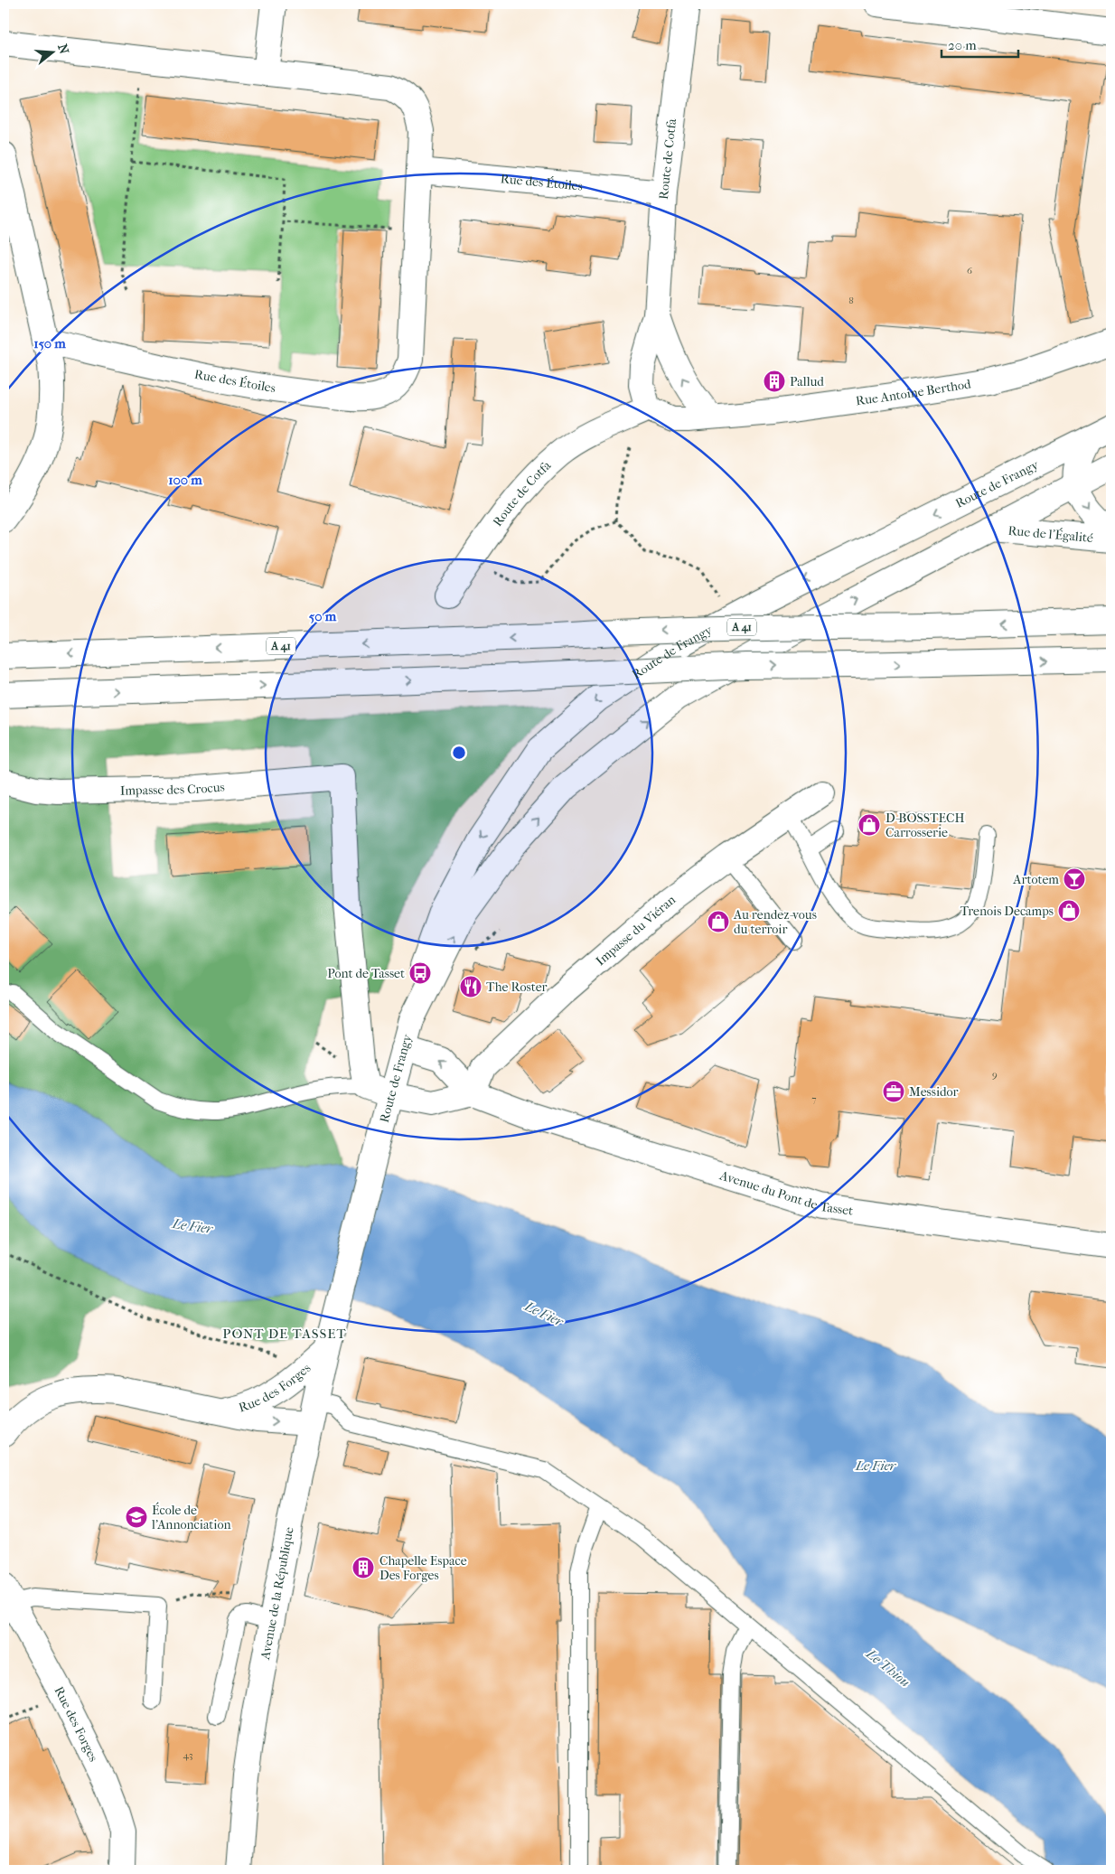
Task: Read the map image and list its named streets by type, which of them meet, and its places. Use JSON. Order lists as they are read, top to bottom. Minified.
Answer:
{"streets":{"main road":["Route de Cotfa","Rue des Étoiles","Rue Antoine Berthod","Route de Frangy","Rue de l'Égalité","A 41","Impasse des Crocus","Impasse du Viéran","Avenue du Pont de Tasset","Rue des Forges","Avenue de la République"]},"crossings":[["Route de Cotfa","Rue des Étoiles"],["Route de Cotfa","Rue Antoine Berthod"],["Route de Frangy","Rue de l'Égalité"],["Route de Frangy","Avenue du Pont de Tasset"],["Route de Frangy","Avenue de la République"],["Impasse du Viéran","Avenue du Pont de Tasset"],["Rue des Forges","Avenue de la République"]],"districts":["PONT DE TASSET"],"water":["Le Fier","Le Thiou"],"places":{"building":["Pallud","Chapelle Espace Des Forges"],"shop":["D-BOSSTECH Carrosserie","Trenois Decamps","Au rendez-vous du terroir"],"bar":["Artotem"],"bus stop":["Pont de Tasset"],"restaurant":["The Roster"],"office":["Messidor"],"school or university":["École de l'Annonciation"]},"house_numbers":["6","8","9","7","43"],"scale_bar":"20 m","north":"right","rings":["150 m","100 m","50 m"]}
